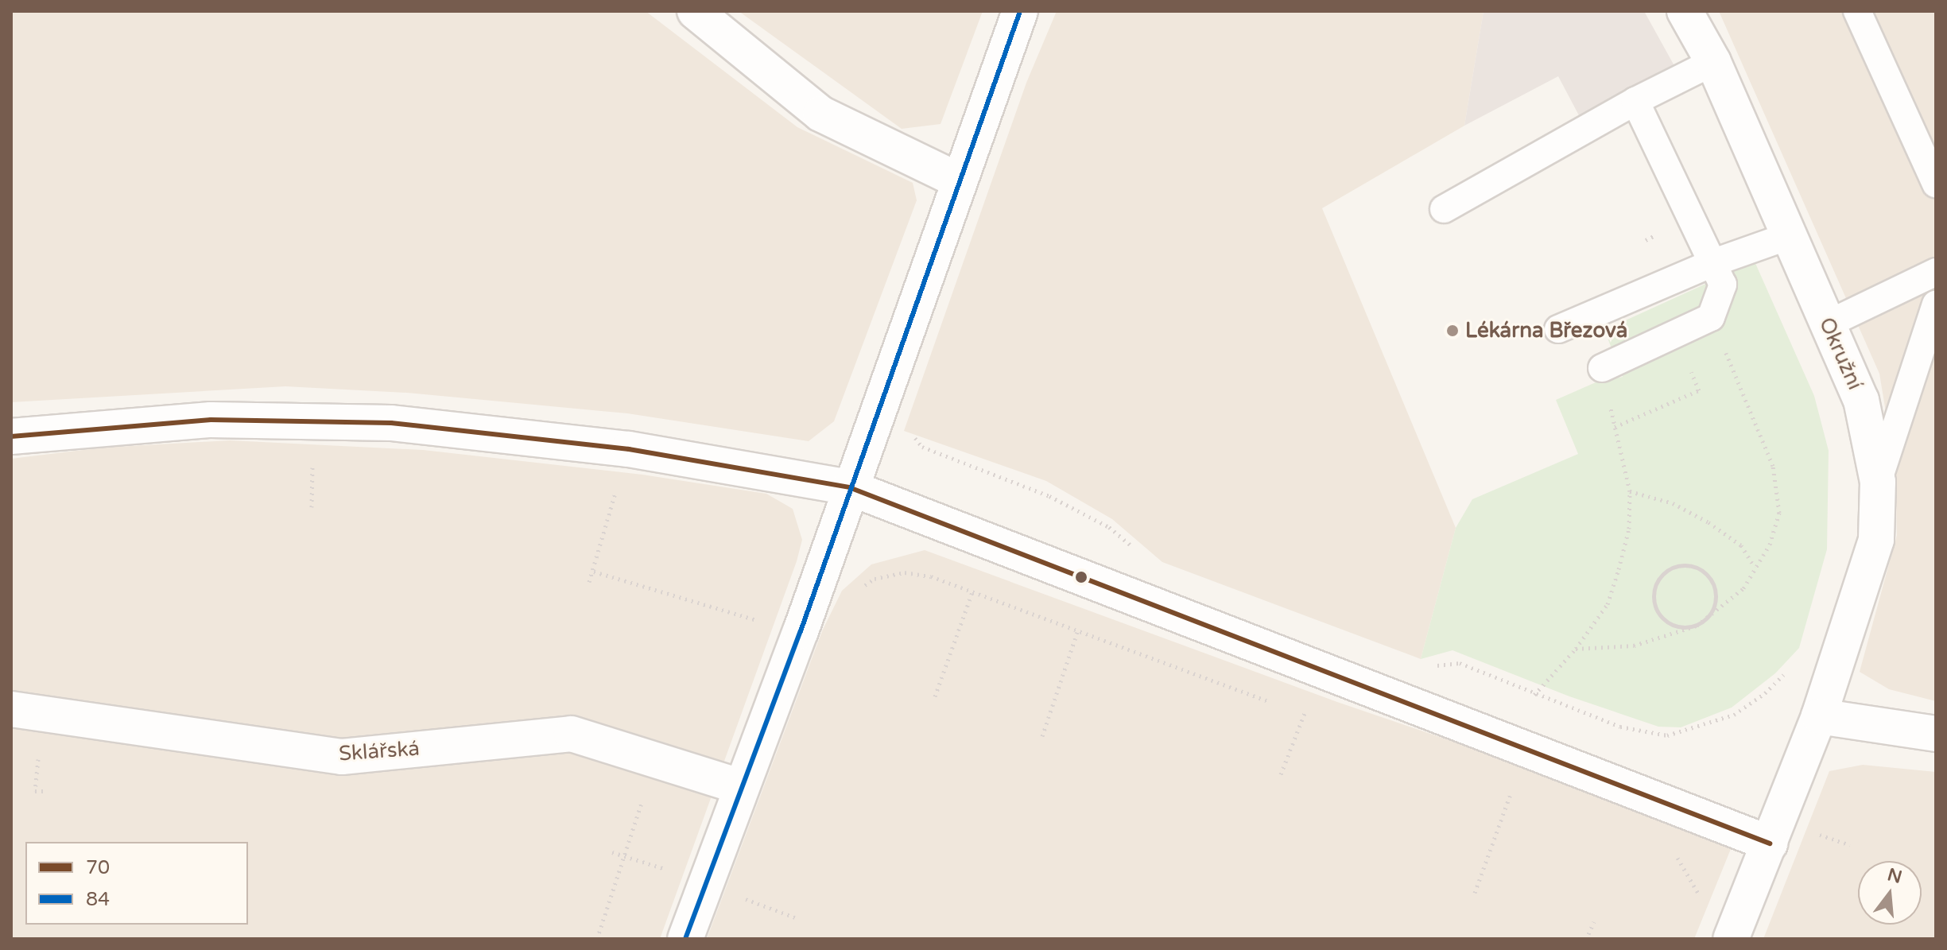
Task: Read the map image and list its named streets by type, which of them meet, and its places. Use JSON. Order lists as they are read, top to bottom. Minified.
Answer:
{"streets":{"street":["Okružní","Sklářská"]},"places":["Lékárna Březová"],"lines":["transit line 84","transit line 70"],"legend":["70","84"],"north":"top"}
